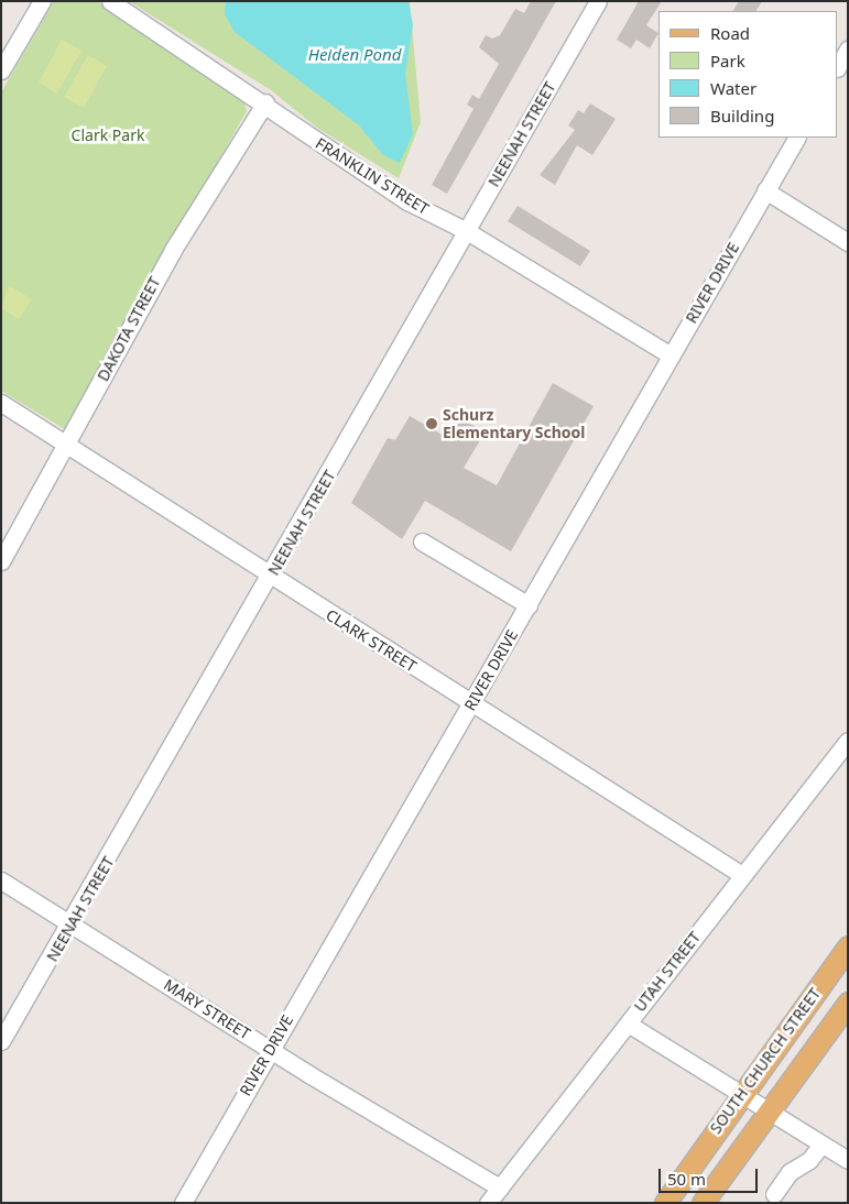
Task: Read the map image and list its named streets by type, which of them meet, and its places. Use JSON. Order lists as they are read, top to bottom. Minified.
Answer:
{"streets":{"main road":["SOUTH CHURCH STREET"],"street":["NEENAH STREET","FRANKLIN STREET","RIVER DRIVE","DAKOTA STREET","CLARK STREET","UTAH STREET","MARY STREET"]},"crossings":[["NEENAH STREET","FRANKLIN STREET"],["NEENAH STREET","CLARK STREET"],["NEENAH STREET","MARY STREET"],["FRANKLIN STREET","RIVER DRIVE"],["FRANKLIN STREET","DAKOTA STREET"],["RIVER DRIVE","CLARK STREET"],["RIVER DRIVE","MARY STREET"],["DAKOTA STREET","CLARK STREET"],["CLARK STREET","UTAH STREET"],["UTAH STREET","MARY STREET"]],"water":["Heiden Pond"],"parks":["Clark Park"],"places":["Schurz Elementary School"],"legend":["Road","Park","Water","Building"],"scale_bar":"50 m"}
